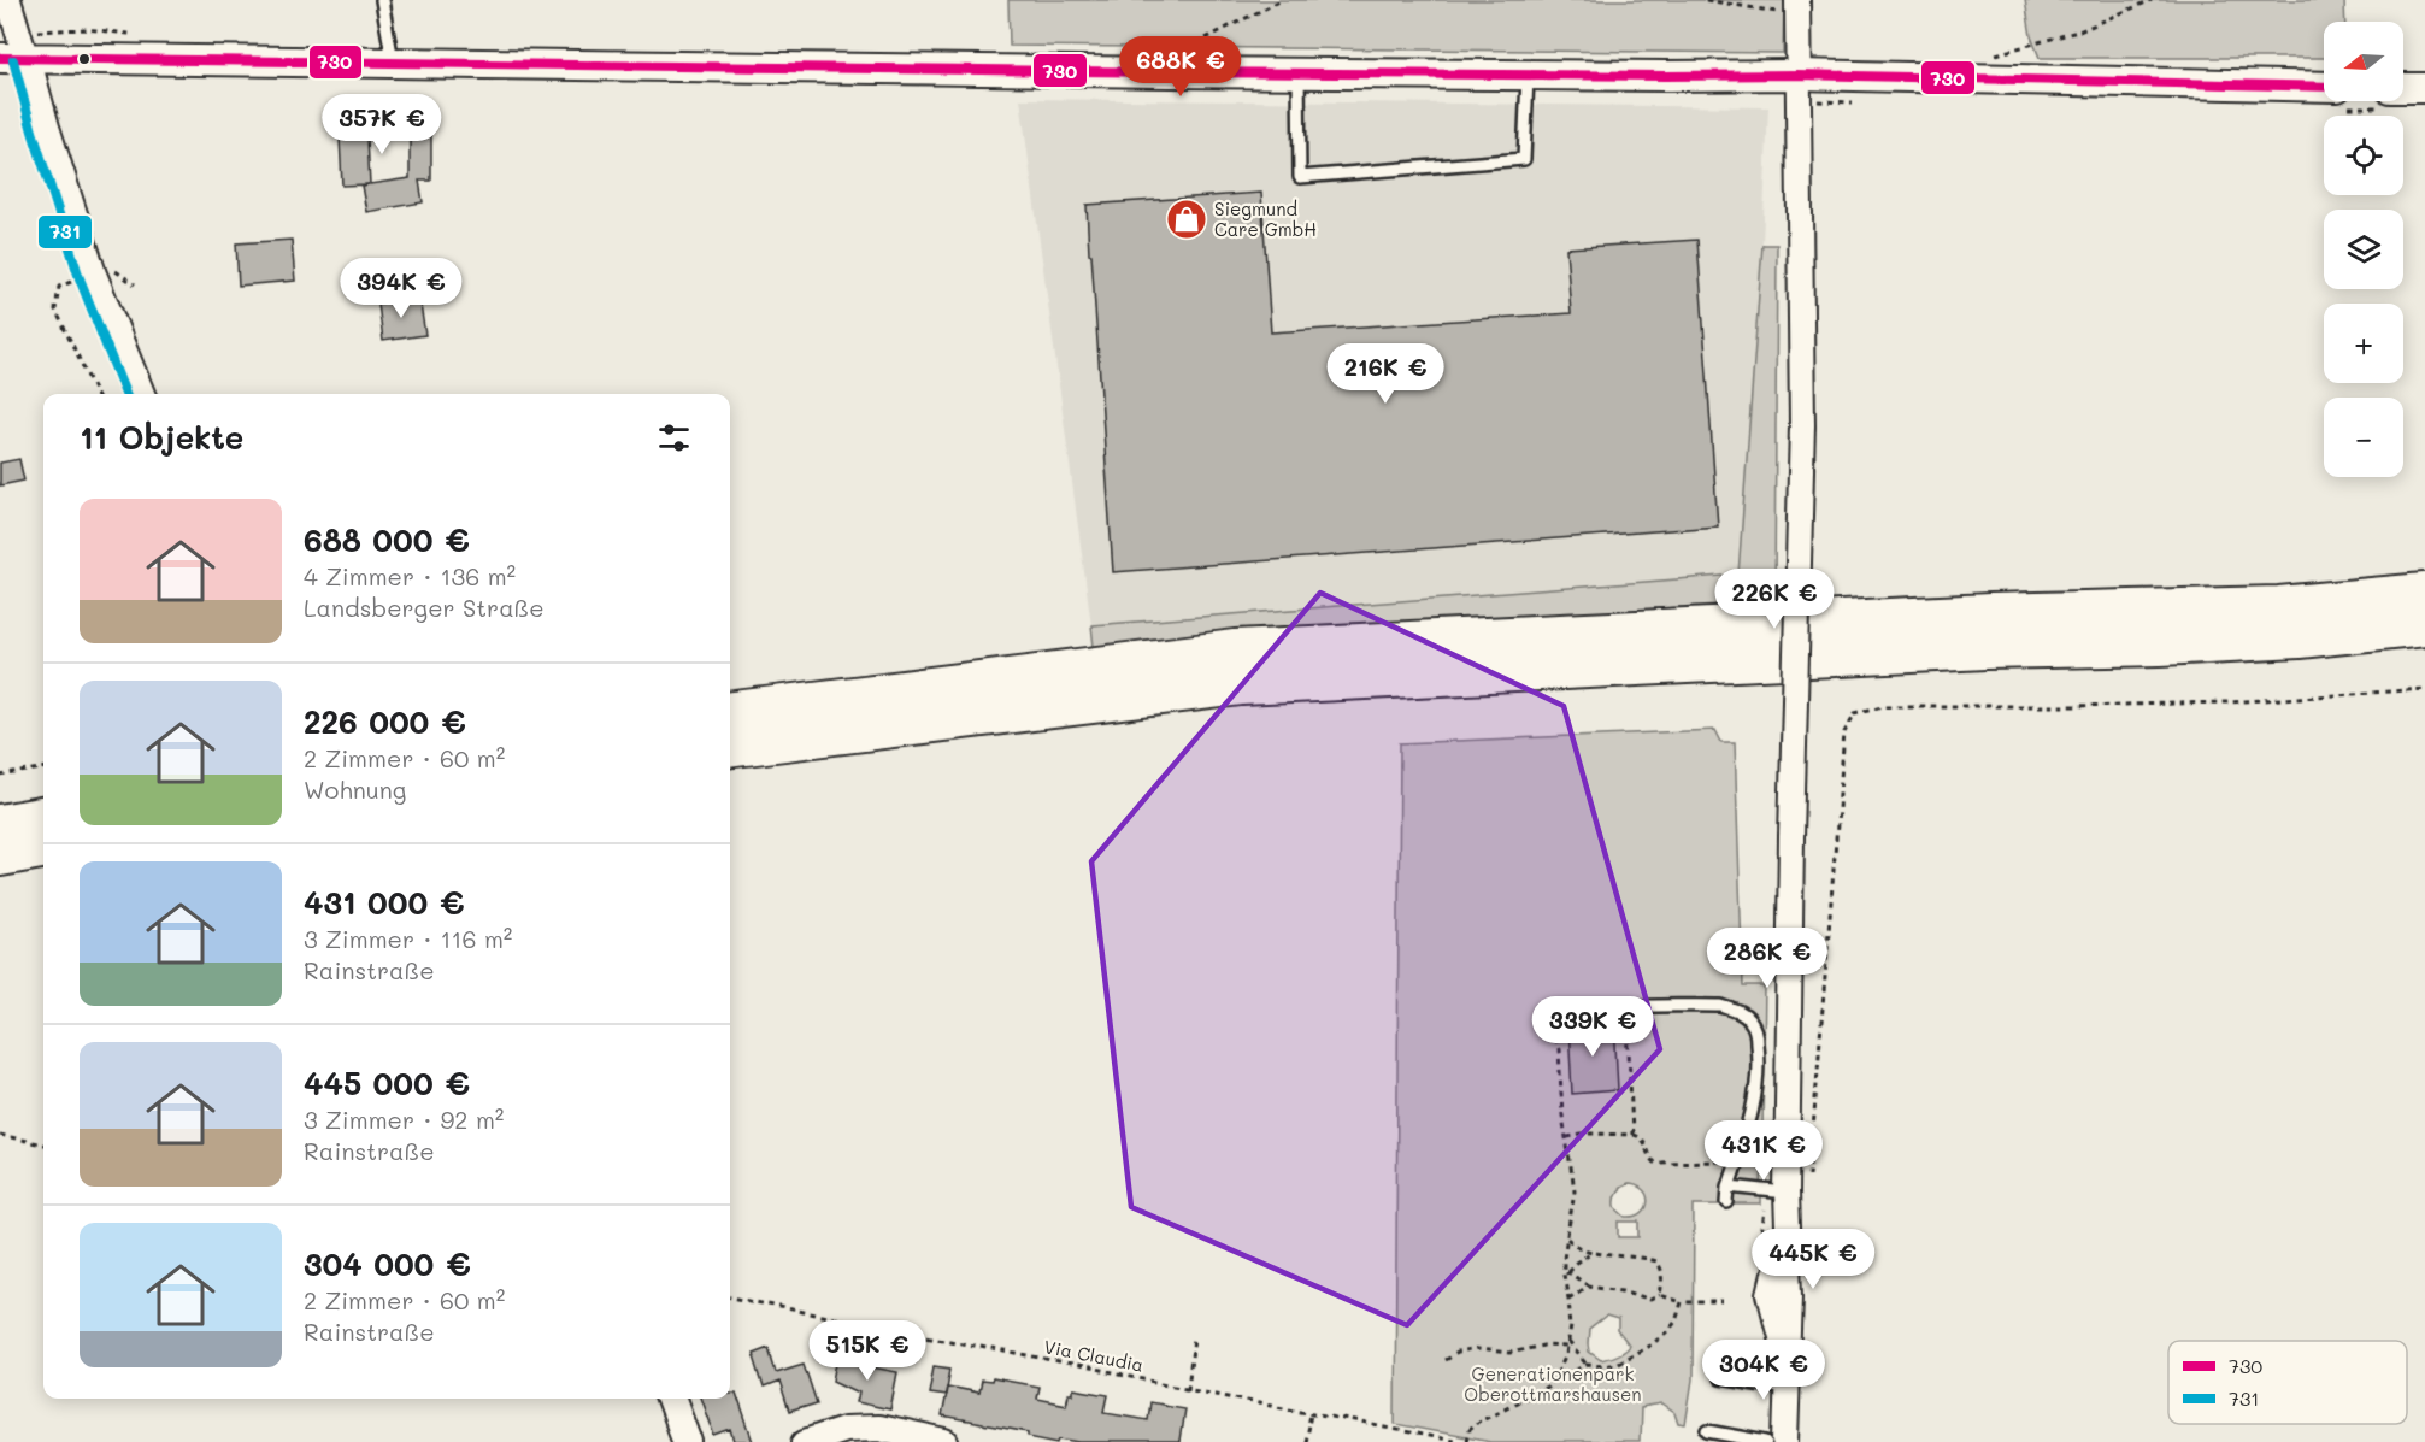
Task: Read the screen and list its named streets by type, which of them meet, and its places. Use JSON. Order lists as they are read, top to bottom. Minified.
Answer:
{"streets":{"path":["Via Claudia"]},"parks":["Generationenpark Oberottmarshausen"],"places":{"shop":["Siegmund Care GmbH"]},"lines":["transit line 730","transit line 731"],"legend":["730","731"],"north":"left","page":{"map_buttons":["+","−"],"price":["688K €","357K €","394K €","216K €","226K €","286K €","339K €","431K €","445K €","515K €","304K €"],"heading":"11 Objekte","list":[{"name":"688 000 €","note":"4 Zimmer · 136 m² · Landsberger Straße"},{"name":"226 000 €","note":"2 Zimmer · 60 m² · Wohnung"},{"name":"431 000 €","note":"3 Zimmer · 116 m² · Rainstraße"},{"name":"445 000 €","note":"3 Zimmer · 92 m² · Rainstraße"},{"name":"304 000 €","note":"2 Zimmer · 60 m² · Rainstraße"}]}}
